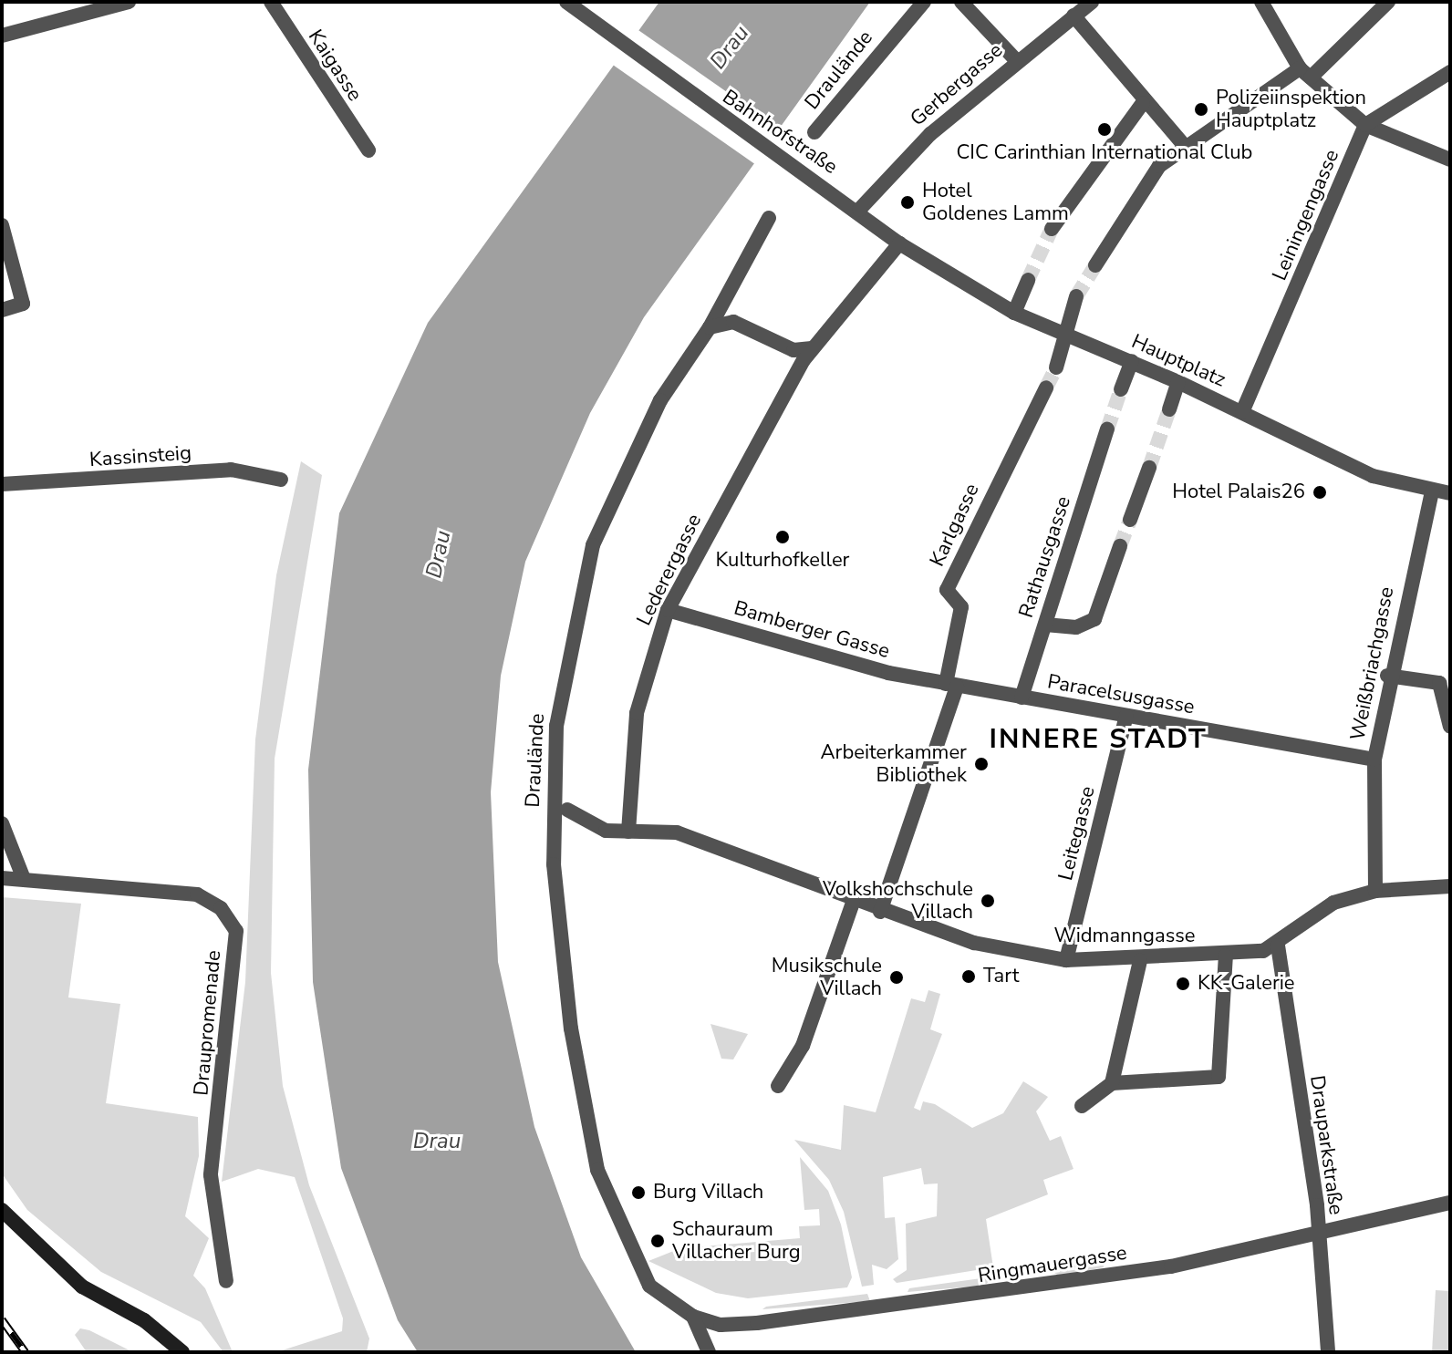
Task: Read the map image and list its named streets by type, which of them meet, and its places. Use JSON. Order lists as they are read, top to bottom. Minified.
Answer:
{"streets":{"street":["Kaigasse","Draulände","Gerbergasse","Bahnhofstraße","Leiningengasse","Hauptplatz","Kassinsteig","Karlgasse","Rathausgasse","Lederergasse","Bamberger Gasse","Weißbriachgasse","Paracelsusgasse","Leitegasse","Widmanngasse","Draupromenade","Drauparkstraße","Ringmauergasse"]},"crossings":[["Draulände","Ringmauergasse"],["Gerbergasse","Bahnhofstraße"],["Bahnhofstraße","Hauptplatz"],["Bahnhofstraße","Lederergasse"],["Leiningengasse","Hauptplatz"],["Hauptplatz","Lederergasse"],["Hauptplatz","Weißbriachgasse"],["Karlgasse","Bamberger Gasse"],["Karlgasse","Paracelsusgasse"],["Rathausgasse","Paracelsusgasse"],["Lederergasse","Bamberger Gasse"],["Lederergasse","Widmanngasse"],["Bamberger Gasse","Paracelsusgasse"],["Weißbriachgasse","Paracelsusgasse"],["Weißbriachgasse","Widmanngasse"],["Paracelsusgasse","Leitegasse"],["Leitegasse","Widmanngasse"],["Widmanngasse","Drauparkstraße"],["Drauparkstraße","Ringmauergasse"]],"districts":["INNERE STADT"],"water":["Drau"],"places":["Polizeiinspektion Hauptplatz","CIC Carinthian International Club","Hotel Goldenes Lamm","Hotel Palais26","Kulturhofkeller","Arbeiterkammer Bibliothek","Volkshochschule Villach","Tart","Musikschule Villach","KK-Galerie","Burg Villach","Schauraum Villacher Burg"]}
